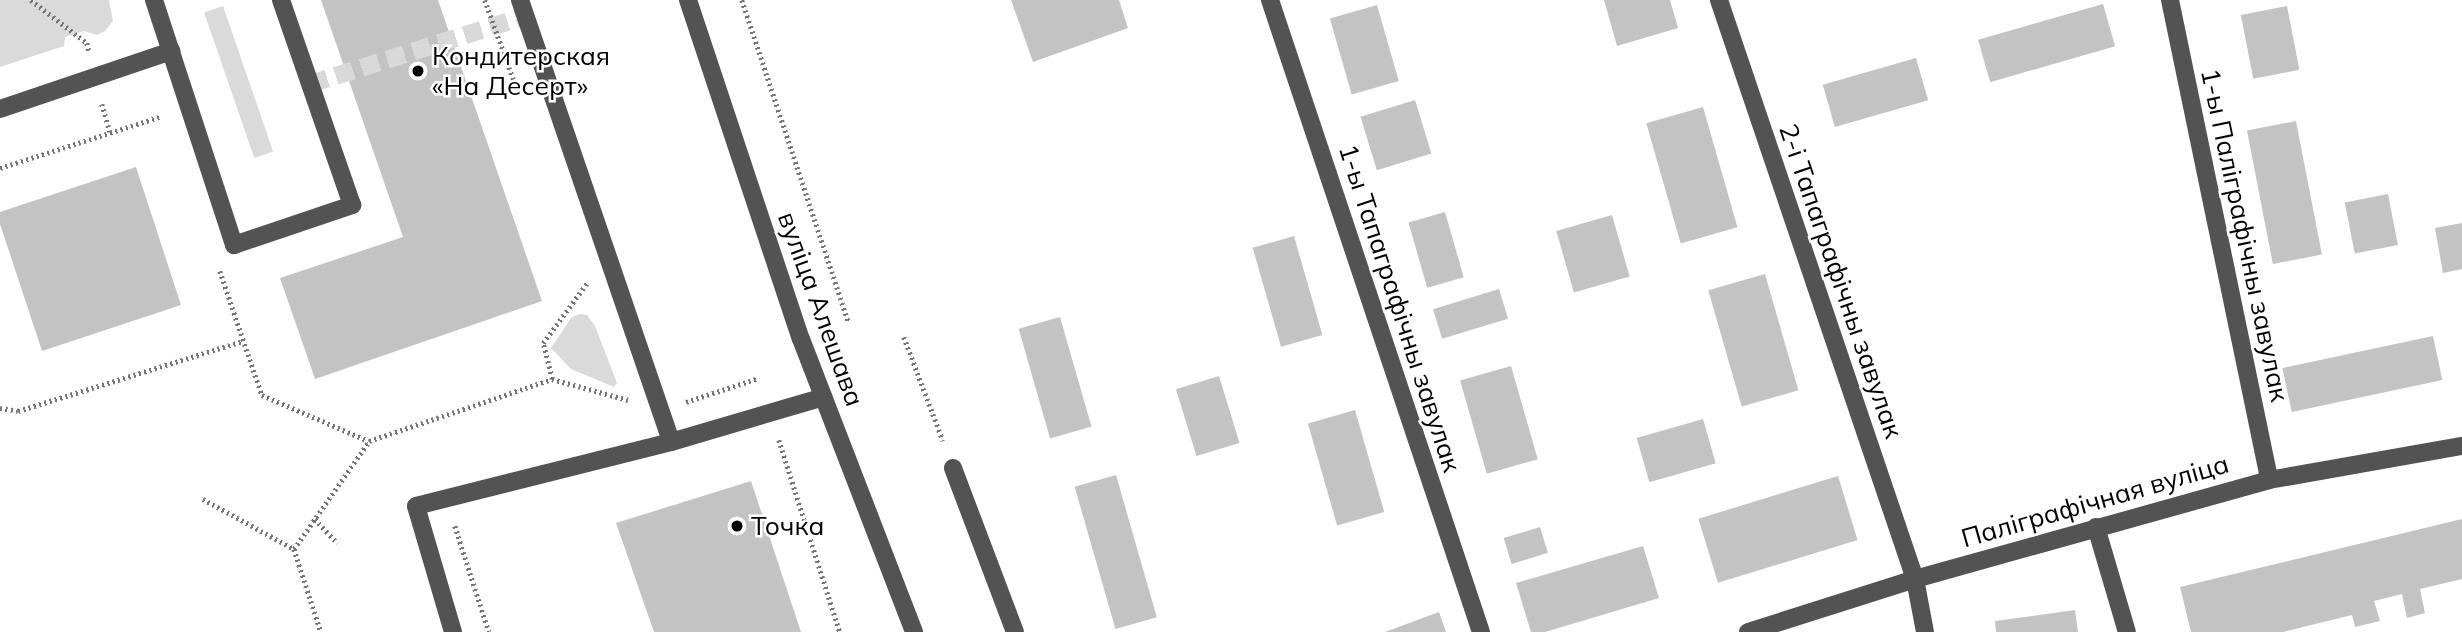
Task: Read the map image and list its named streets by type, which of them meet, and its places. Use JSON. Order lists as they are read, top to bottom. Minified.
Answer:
{"streets":{"street":["1-ы Паліграфічны завулак","2-і Тапаграфічны завулак","1-ы Тапаграфічны завулак","вуліца Алешава","Паліграфічная вуліца"]},"crossings":[["1-ы Паліграфічны завулак","Паліграфічная вуліца"],["2-і Тапаграфічны завулак","Паліграфічная вуліца"]],"places":["Кондитерская «На Десерт»","Точка"]}
